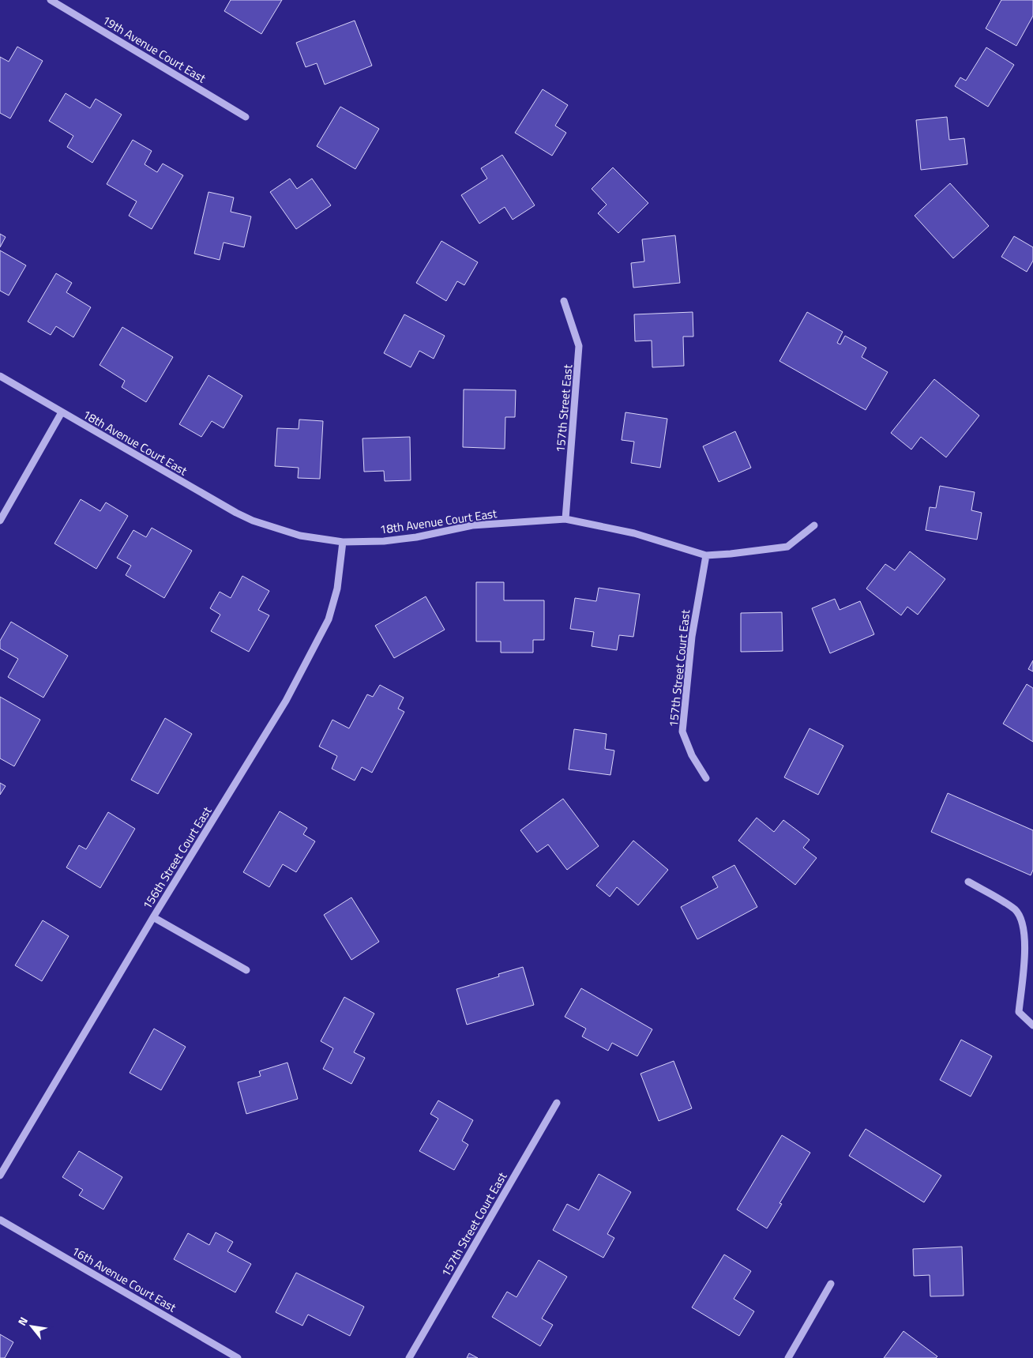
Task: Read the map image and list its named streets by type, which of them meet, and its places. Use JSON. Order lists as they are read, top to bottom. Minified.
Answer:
{"streets":{"street":["19th Avenue Court East","157th Street East","18th Avenue Court East","157th Street Court East","156th Street Court East","16th Avenue Court East"]},"crossings":[["157th Street East","18th Avenue Court East"],["18th Avenue Court East","157th Street Court East"],["18th Avenue Court East","156th Street Court East"]],"north":"top left"}
